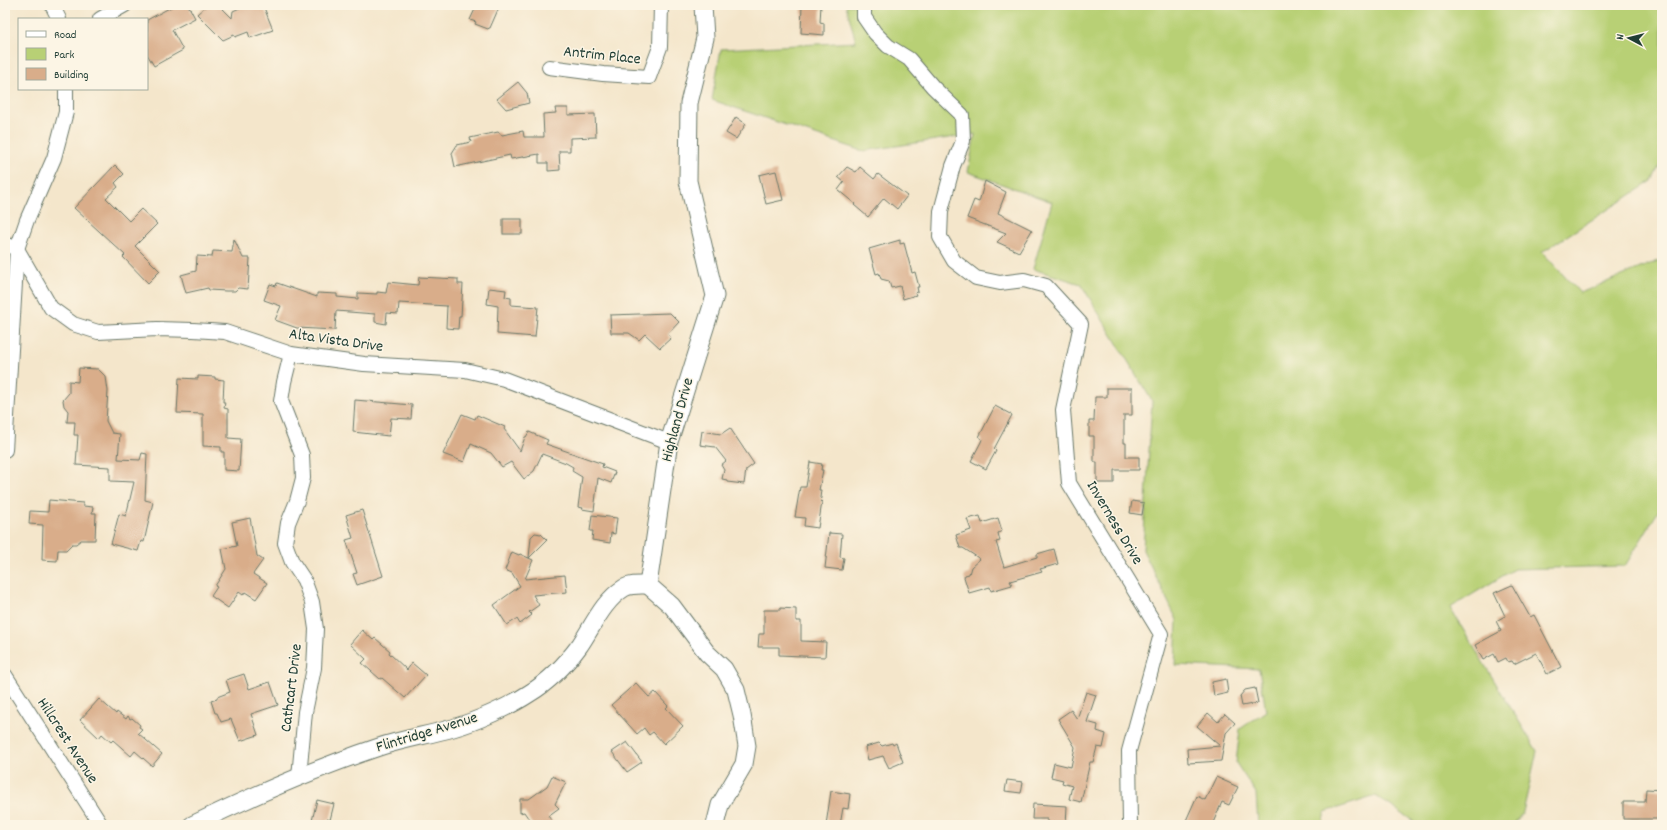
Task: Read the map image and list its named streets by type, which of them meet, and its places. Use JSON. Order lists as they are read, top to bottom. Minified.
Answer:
{"streets":{"street":["Antrim Place","Alta Vista Drive","Highland Drive","Inverness Drive","Cathcart Drive","Flintridge Avenue","Hillcrest Avenue"]},"crossings":[["Alta Vista Drive","Highland Drive"],["Alta Vista Drive","Cathcart Drive"],["Highland Drive","Flintridge Avenue"],["Cathcart Drive","Flintridge Avenue"]],"legend":["Road","Park","Building"],"north":"left"}
